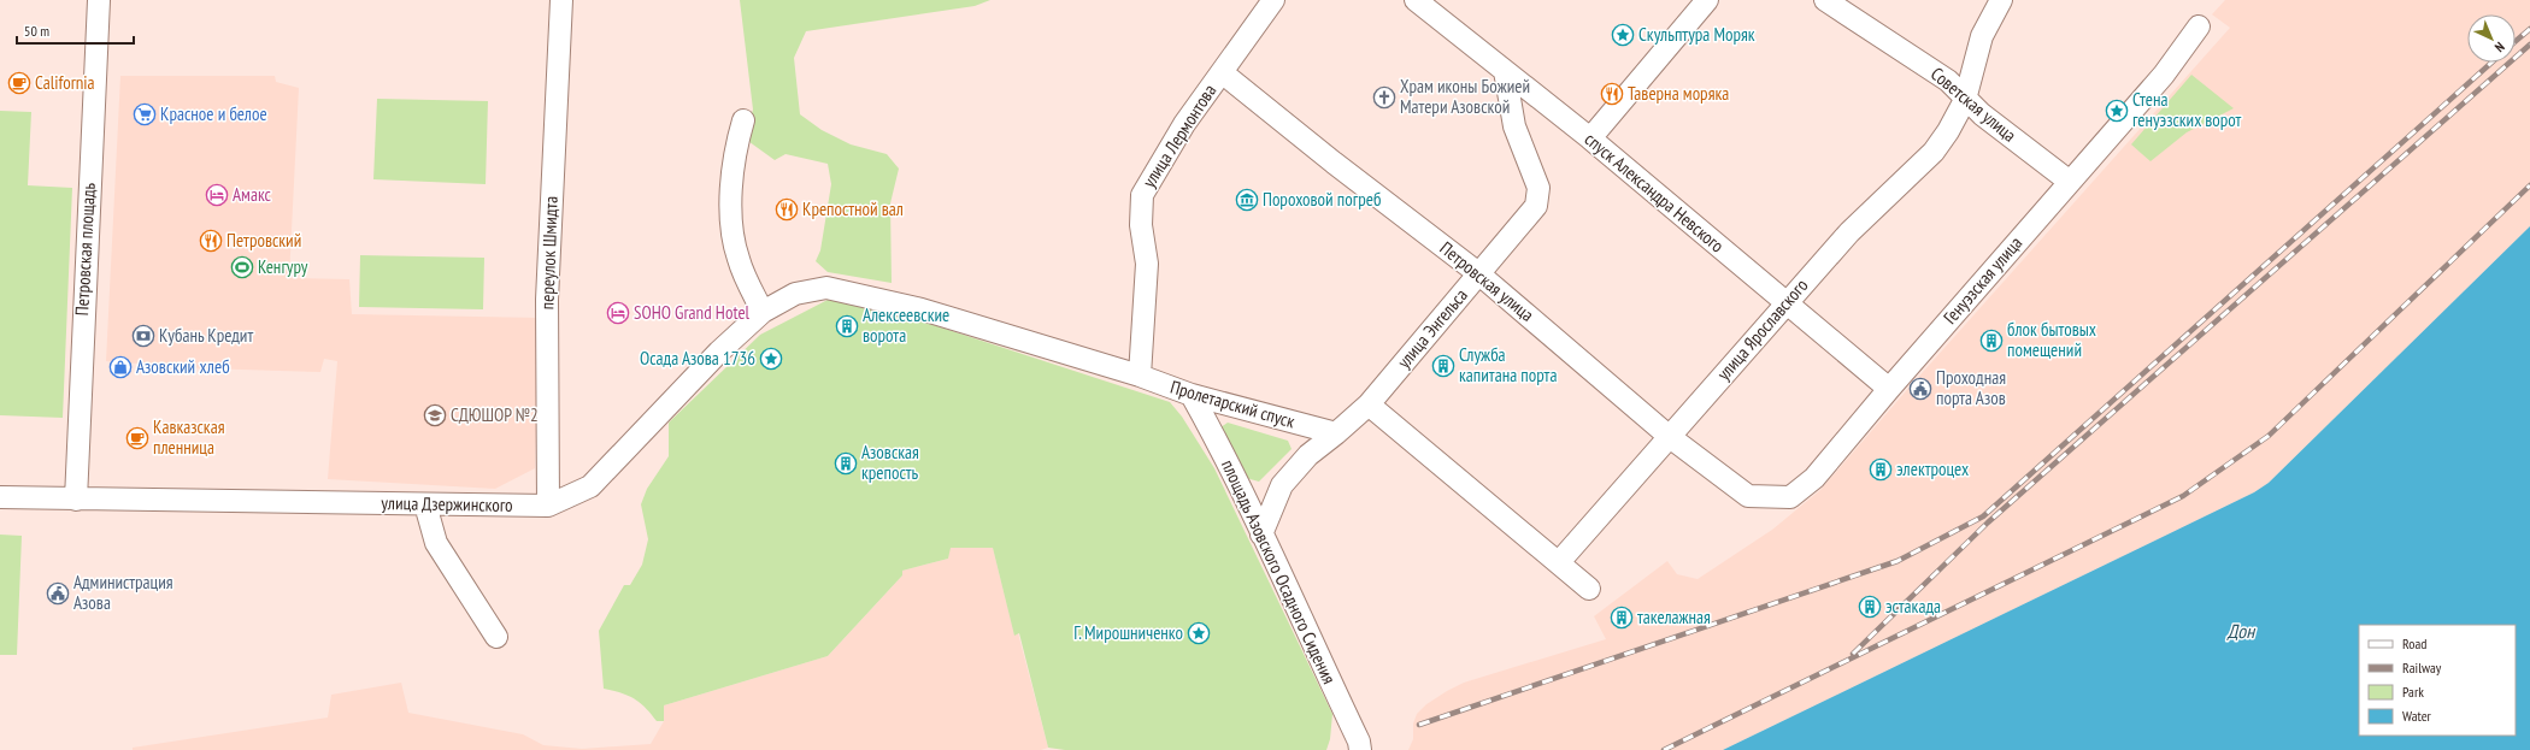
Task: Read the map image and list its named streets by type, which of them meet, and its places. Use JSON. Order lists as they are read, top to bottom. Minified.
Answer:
{"streets":{"street":["Советская улица","улица Лермонтова","спуск Александра Невского","Петровская площадь","переулок Шмидта","Генуэзская улица","Петровская улица","улица Энгельса","улица Ярославского","Пролетарский спуск","улица Дзержинского","площадь Азовского Осадного Сидения"]},"crossings":[["Советская улица","Генуэзская улица"],["Советская улица","улица Ярославского"],["улица Лермонтова","Петровская улица"],["улица Лермонтова","Пролетарский спуск"],["спуск Александра Невского","Генуэзская улица"],["спуск Александра Невского","улица Энгельса"],["спуск Александра Невского","улица Ярославского"],["Петровская площадь","улица Дзержинского"],["переулок Шмидта","улица Дзержинского"],["Генуэзская улица","Петровская улица"],["Петровская улица","улица Энгельса"],["Петровская улица","улица Ярославского"],["Пролетарский спуск","улица Дзержинского"],["Пролетарский спуск","площадь Азовского Осадного Сидения"]],"water":["Дон"],"places":{"place":["Скульптура Моряк","Стена генуэзских ворот","Осада Азова 1736","Г. Мирошниченко"],"cafe":["California","Кавказская пленница"],"restaurant":["Таверна моряка","Крепостной вал","Петровский"],"church":["Храм иконы Божией Матери Азовской"],"supermarket":["Красное и белое"],"hotel":["Амакс","SOHO Grand Hotel"],"museum":["Пороховой погреб"],"sports":["Кенгуру"],"building":["Алексеевские ворота","блок бытовых помещений","Служба капитана порта","Азовская крепость","электроцех","эстакада","такелажная"],"bank":["Кубань Кредит"],"shop":["Азовский хлеб"],"public building":["Проходная порта Азов","Администрация Азова"],"school or university":["СДЮШОР №2"]},"legend":["Road","Railway","Park","Water"],"scale_bar":"50 m","north":"bottom right"}
